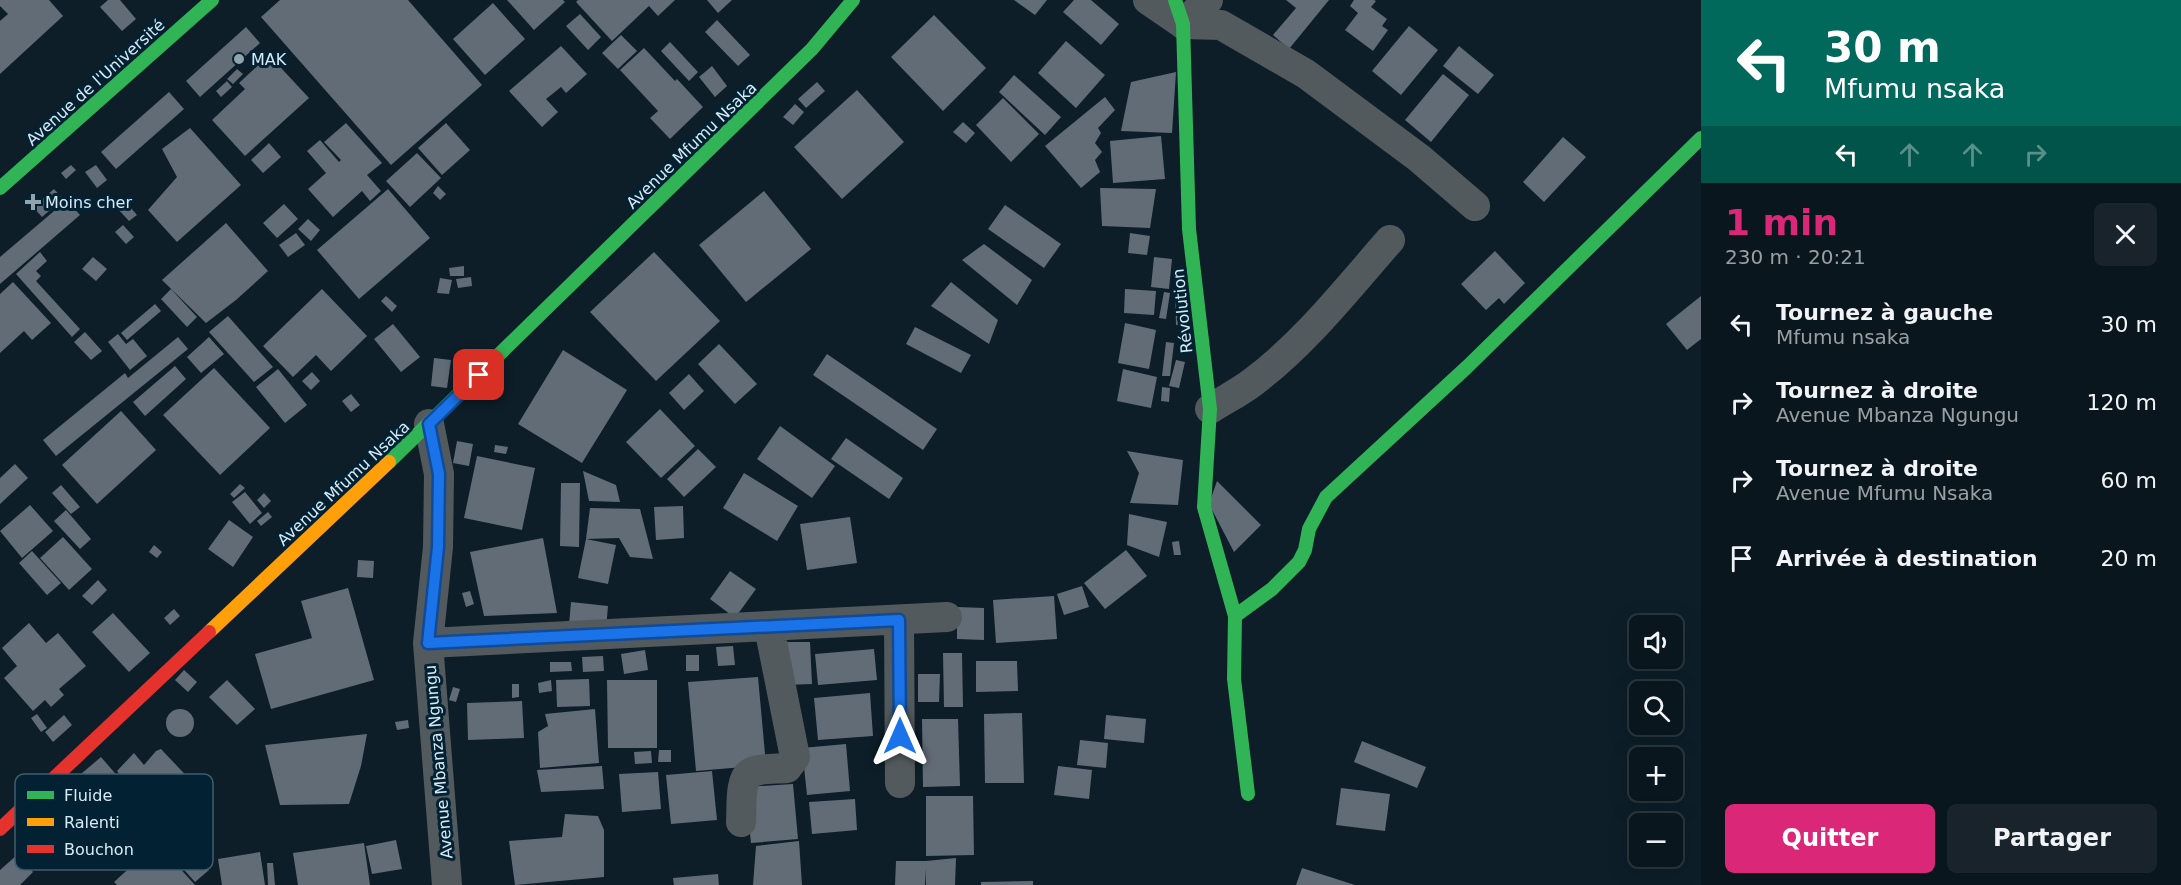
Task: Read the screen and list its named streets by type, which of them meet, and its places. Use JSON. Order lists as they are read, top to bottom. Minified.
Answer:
{"streets":{"street":["Avenue de l'Université","Avenue Mfumu Nsaka","Révolution","Avenue Mbanza Ngungu"]},"crossings":[["Avenue Mfumu Nsaka","Avenue Mbanza Ngungu"]],"places":{"other":["MAK"],"health":["Moins cher"]},"legend":["Fluide","Ralenti","Bouchon"],"page":{"turn":["30 m","Mfumu nsaka"],"heading":["1 min","230 m · 20:21"],"list":[{"name":"Tournez à gauche","note":"Mfumu nsaka","value":"30 m"},{"name":"Tournez à droite","note":"Avenue Mbanza Ngungu","value":"120 m"},{"name":"Tournez à droite","note":"Avenue Mfumu Nsaka","value":"60 m"},{"name":"Arrivée à destination","value":"20 m"}],"map_buttons":["+","−"],"buttons":["Quitter","Partager"]}}
